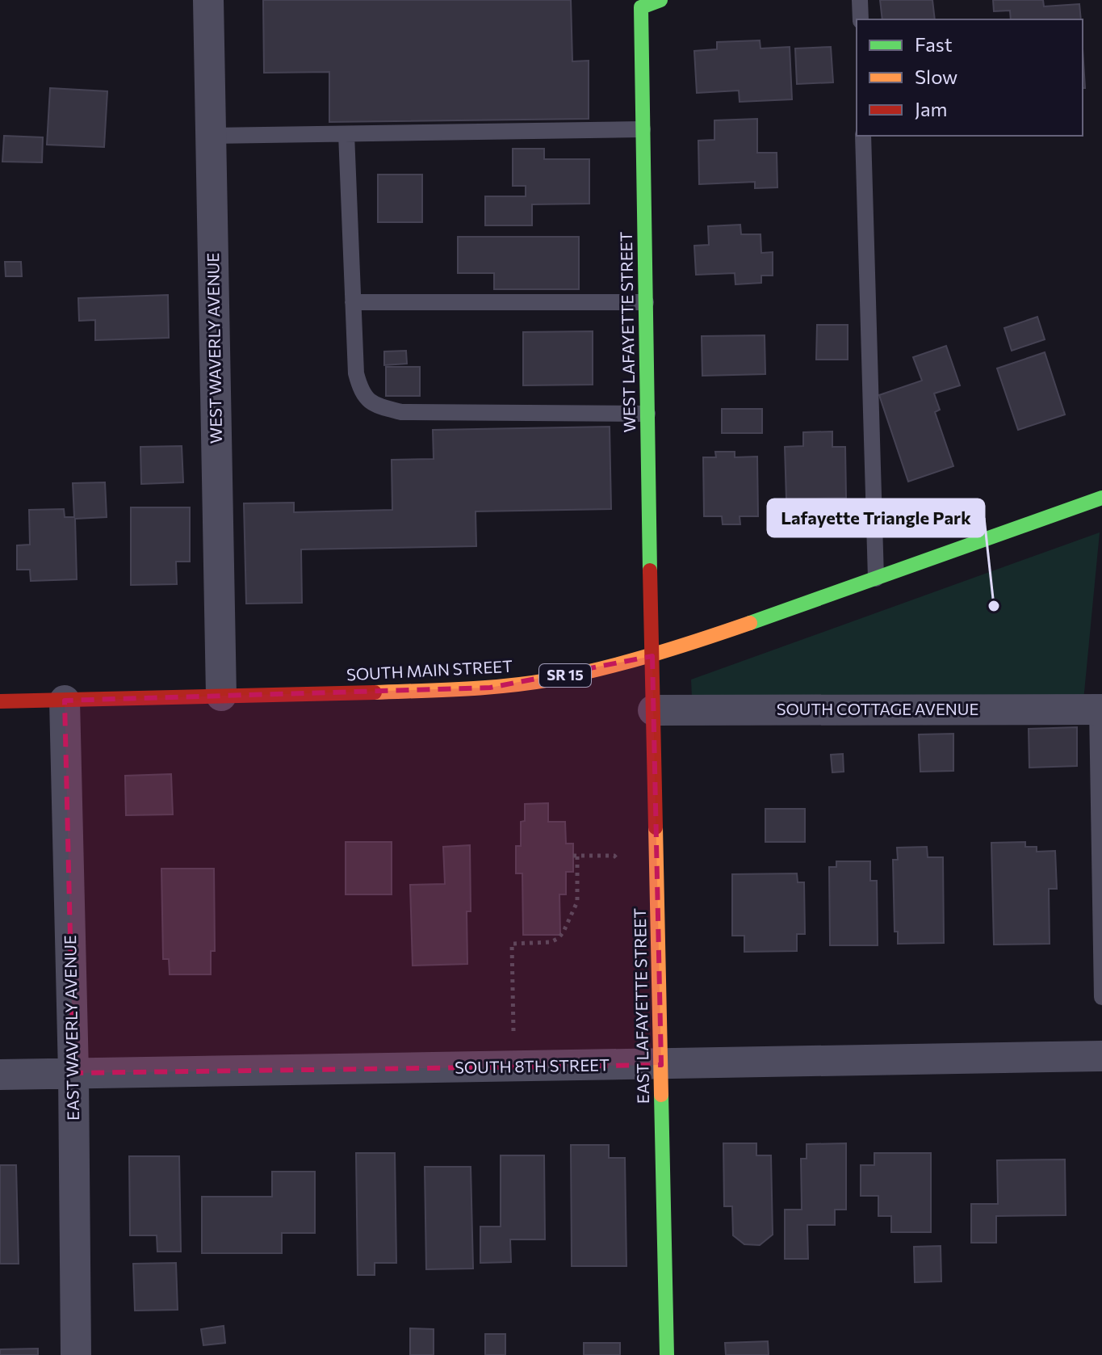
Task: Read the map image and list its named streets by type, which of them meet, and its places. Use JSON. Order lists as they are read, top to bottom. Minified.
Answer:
{"streets":{"street":["WEST LAFAYETTE STREET","WEST WAVERLY AVENUE","SOUTH MAIN STREET","SR 15","SOUTH COTTAGE AVENUE","EAST LAFAYETTE STREET","EAST WAVERLY AVENUE","SOUTH 8TH STREET"]},"crossings":[["WEST LAFAYETTE STREET","SOUTH MAIN STREET"],["WEST LAFAYETTE STREET","EAST LAFAYETTE STREET"],["WEST WAVERLY AVENUE","SOUTH MAIN STREET"],["SOUTH MAIN STREET","EAST LAFAYETTE STREET"],["SOUTH MAIN STREET","EAST WAVERLY AVENUE"],["SOUTH COTTAGE AVENUE","EAST LAFAYETTE STREET"],["EAST LAFAYETTE STREET","SOUTH 8TH STREET"],["EAST WAVERLY AVENUE","SOUTH 8TH STREET"]],"places":["Lafayette Triangle Park"],"legend":["Fast","Slow","Jam"]}
